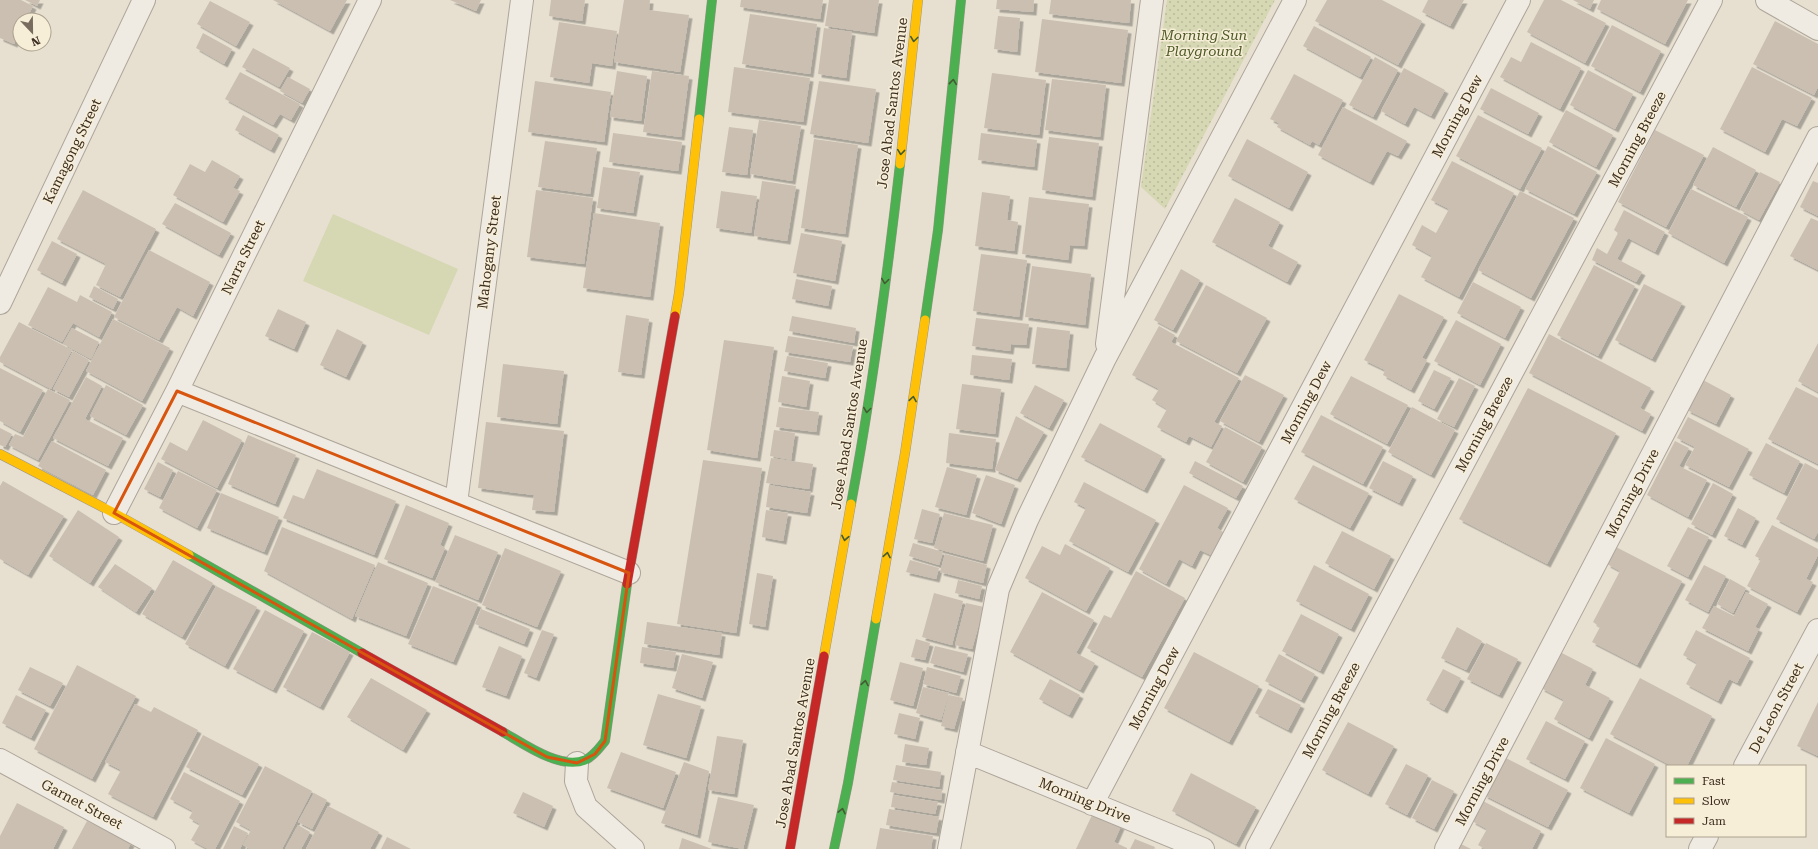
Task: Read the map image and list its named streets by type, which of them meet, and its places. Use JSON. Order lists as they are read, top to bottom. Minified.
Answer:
{"streets":{"main road":["Jose Abad Santos Avenue"],"street":["Morning Dew","Morning Breeze","Kamagong Street","Mahogany Street","Narra Street","Morning Drive","De Leon Street","Garnet Street"]},"crossings":[["Morning Dew","Morning Drive"]],"parks":["Morning Sun Playground"],"legend":["Fast","Slow","Jam"],"north":"bottom"}
